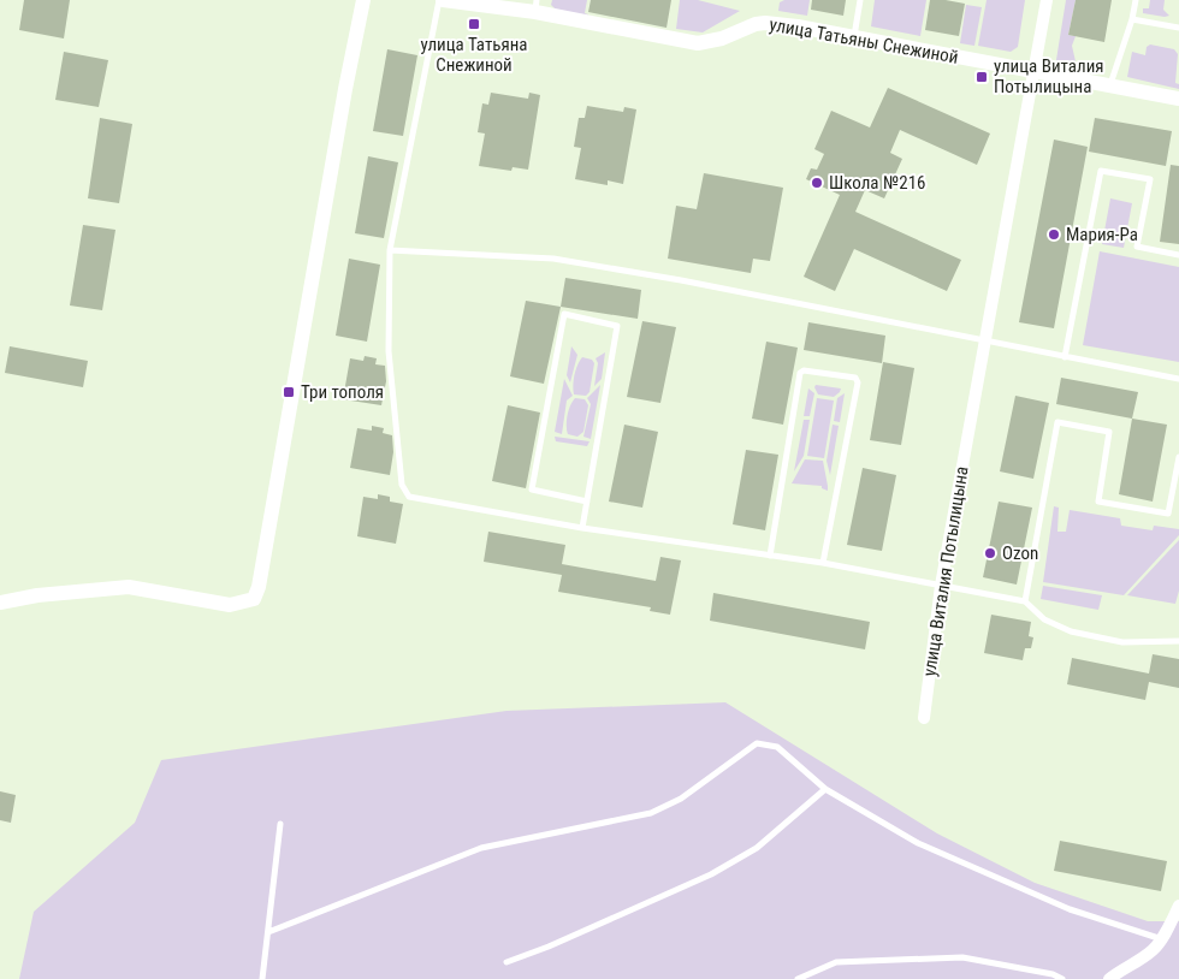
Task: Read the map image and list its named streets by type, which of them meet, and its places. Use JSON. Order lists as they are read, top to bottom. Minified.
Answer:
{"streets":{"street":["улица Татьяны Снежиной","улица Виталия Потылицына"]},"crossings":[["улица Татьяны Снежиной","улица Виталия Потылицына"]],"places":{"transit":["улица Татьяна Снежиной","улица Виталия Потылицына","Три тополя"],"other":["Школа №216","Мария-Ра","Ozon"]}}
